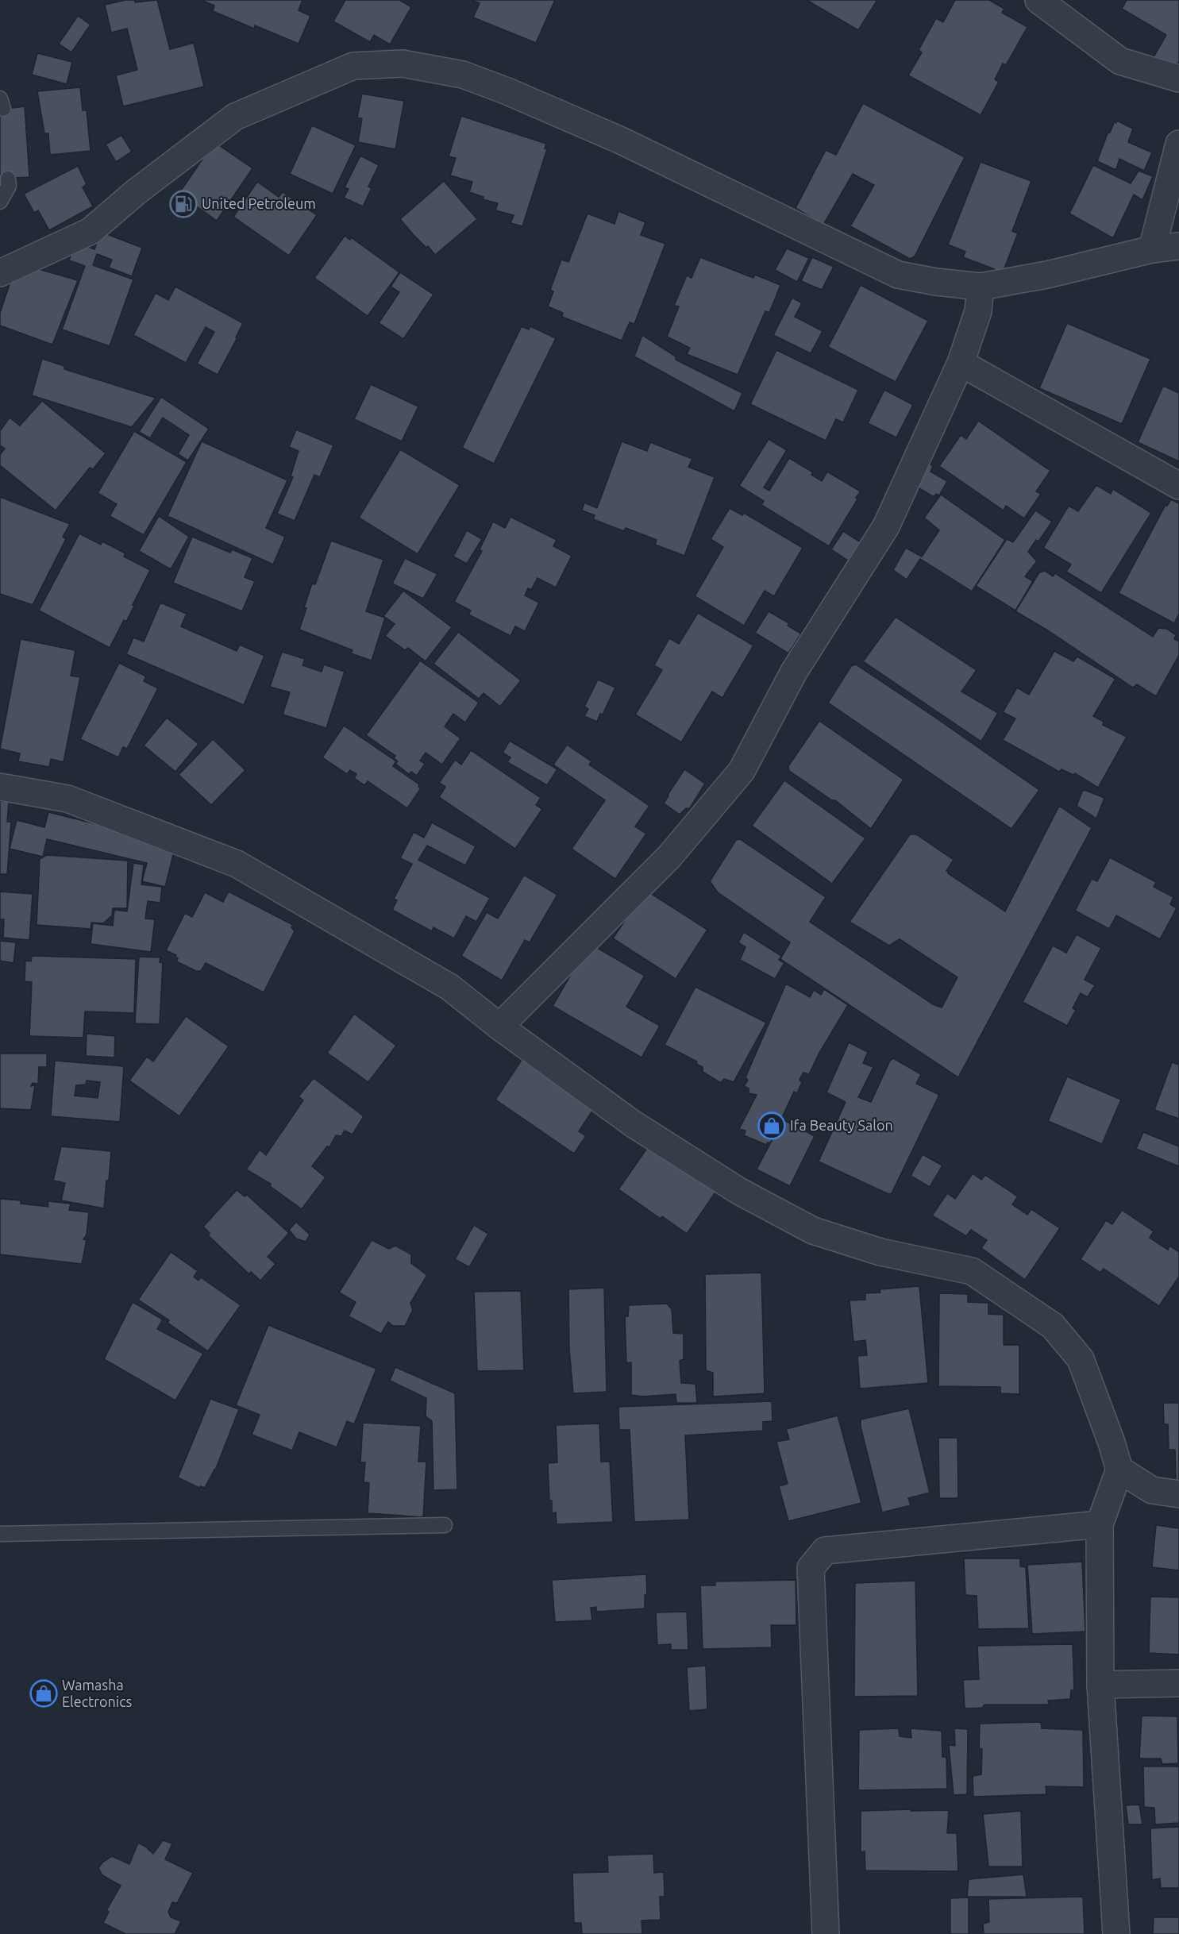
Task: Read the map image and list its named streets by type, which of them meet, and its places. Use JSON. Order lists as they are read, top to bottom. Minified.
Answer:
{"places":{"fuel station":["United Petroleum"],"shop":["Ifa Beauty Salon","Wamasha Electronics"]}}
